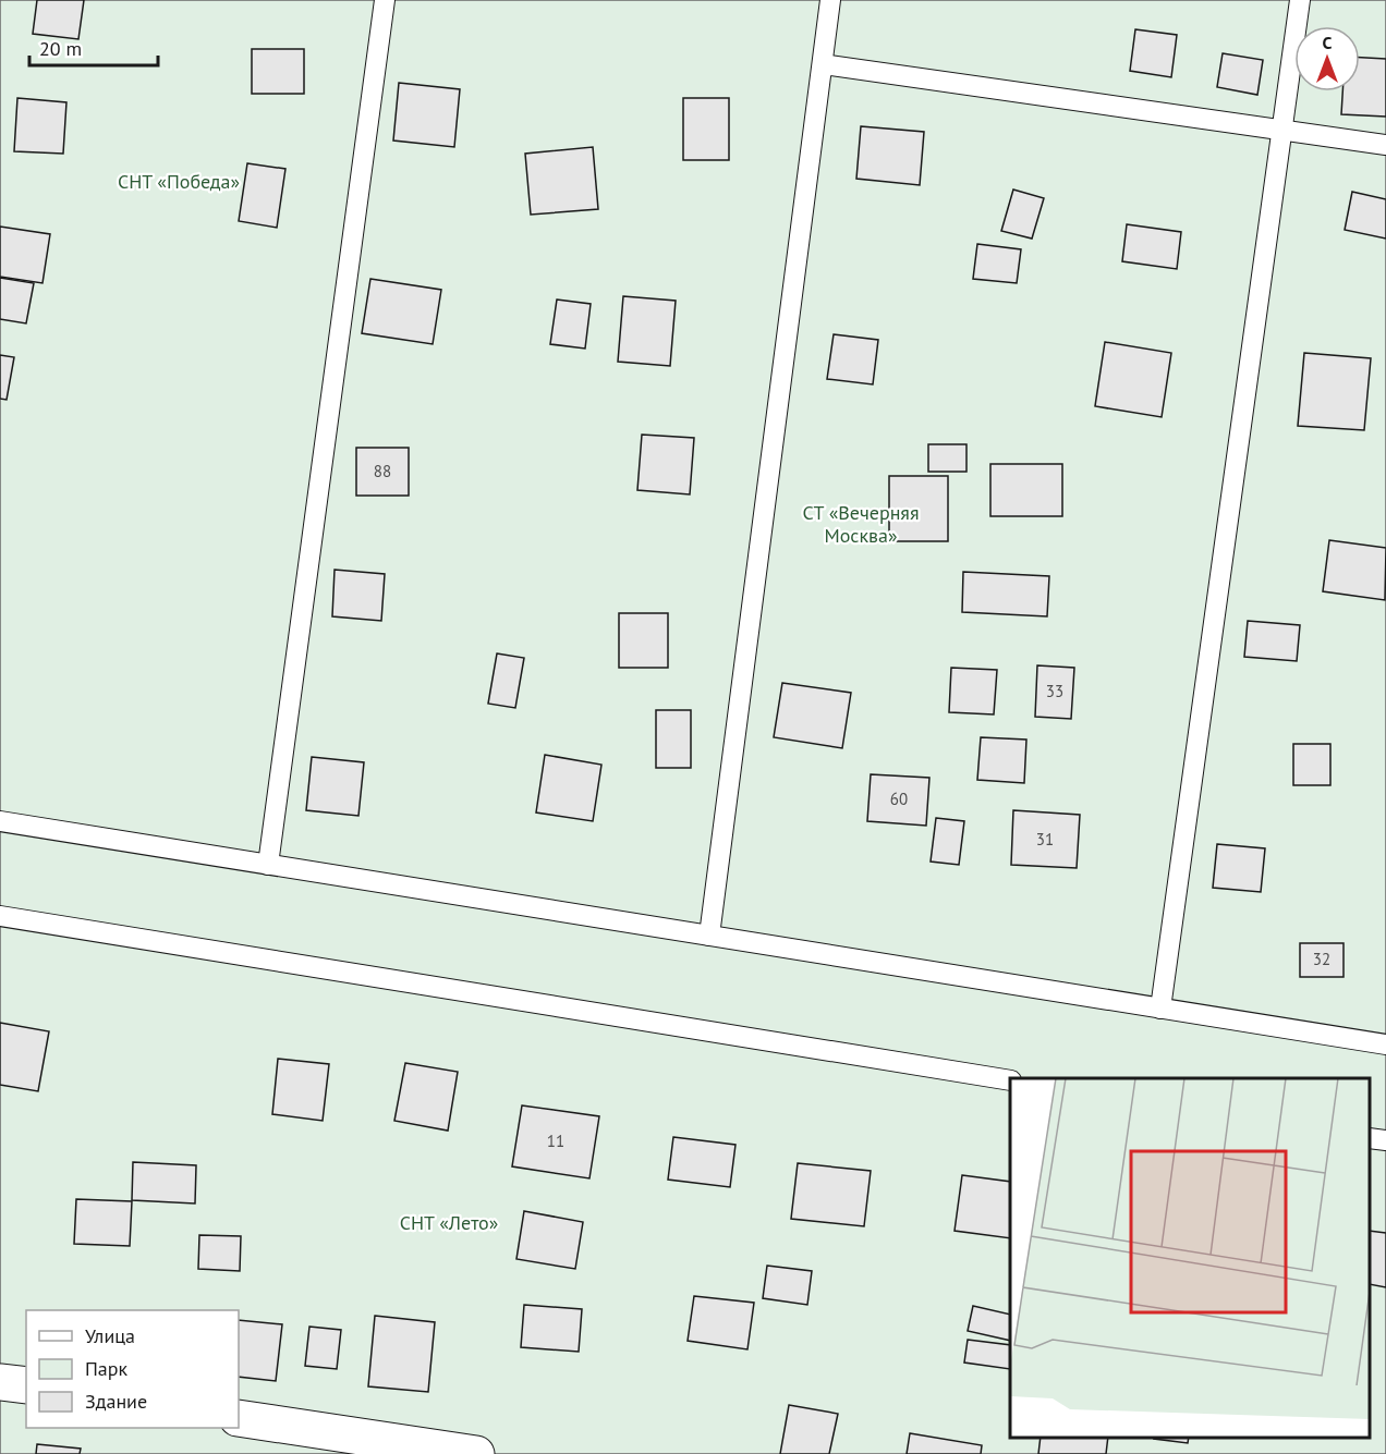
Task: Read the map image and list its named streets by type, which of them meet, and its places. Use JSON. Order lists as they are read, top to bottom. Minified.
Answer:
{"parks":["СНТ «Победа»","СТ «Вечерняя Москва»","СНТ «Лето»"],"house_numbers":["88","33","60","31","32","11"],"legend":["Улица","Парк","Здание"],"scale_bar":"20 m","north":"top"}
